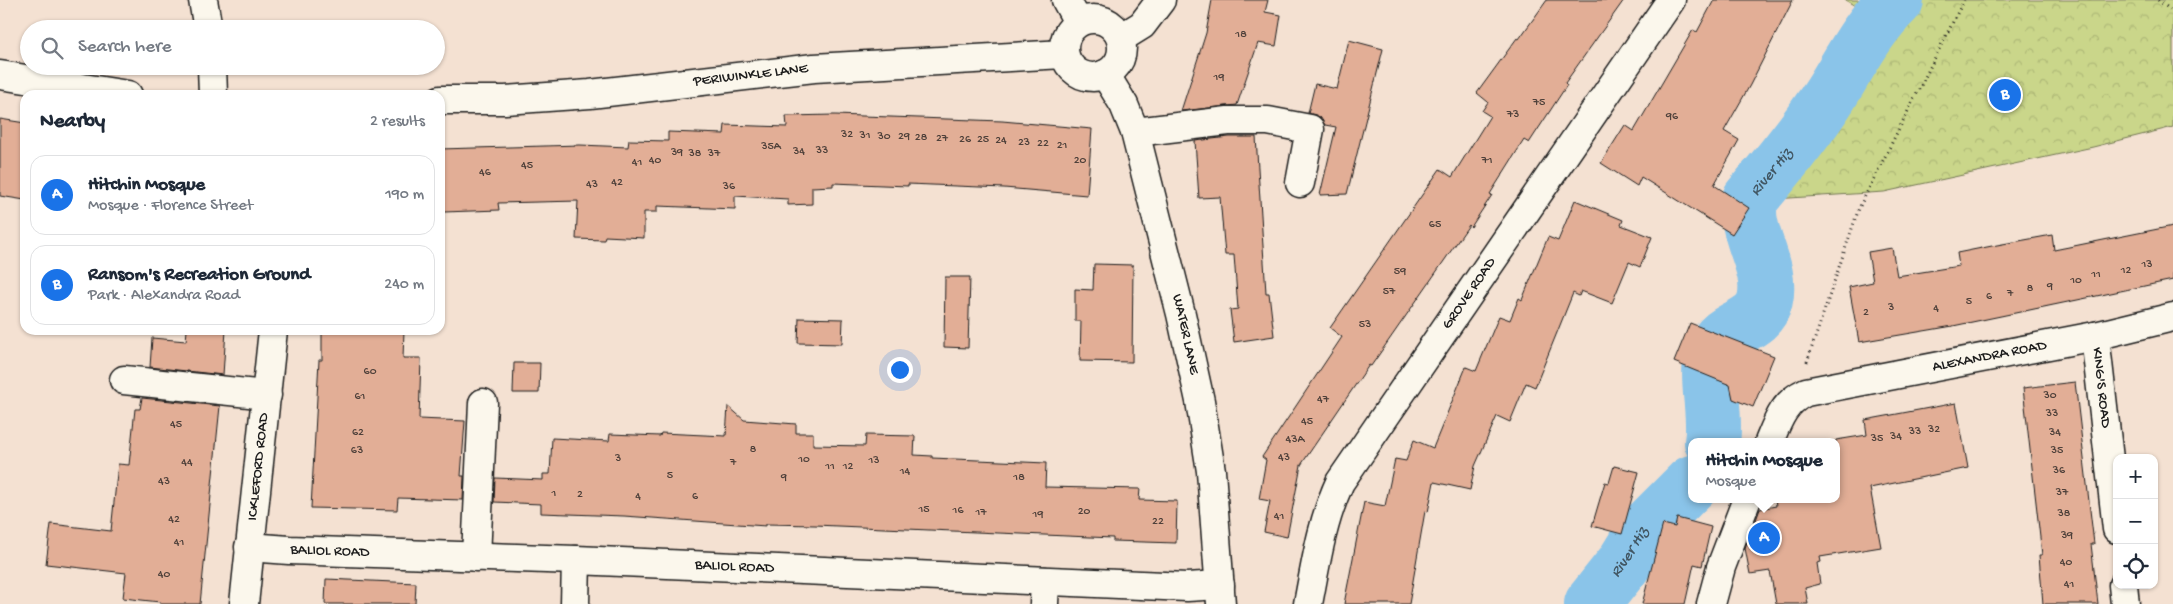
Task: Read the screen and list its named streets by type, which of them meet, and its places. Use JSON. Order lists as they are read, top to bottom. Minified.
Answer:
{"streets":{"street":["PERIWINKLE LANE","GROVE ROAD","WATER LANE","ALEXANDRA ROAD","KING'S ROAD","ICKLEFORD ROAD","BALIOL ROAD"]},"crossings":[["PERIWINKLE LANE","WATER LANE"],["WATER LANE","BALIOL ROAD"],["ALEXANDRA ROAD","KING'S ROAD"],["ICKLEFORD ROAD","BALIOL ROAD"]],"water":["River Hiz"],"house_numbers":["18","19","75","73","96","32","31","30","29","28","27","26","25","24","23","22","21","35A","33","34","39","38","37","40","20","71","41","45","46","42","43","36","65","13","12","59","11","10","9","8","57","7","6","5","3","4","2","53","60","30","61","47","33","45","45","32","33","62","34","34","35","43A","8","63","35","43","3","10","13","44","7","11","12","36","14","5","9","18","43","37","1","2","4","6","15","16","20","17","38","19","41","42","22","39","41","40","40","41"],"page":{"search":"Search here","pins":["B","A"],"heading":["Nearby","2 results"],"list":[{"mark":"A","name":"Hitchin Mosque","note":"Mosque · Florence Street","value":"190 m"},{"mark":"B","name":"Ransom's Recreation Ground","note":"Park · Alexandra Road","value":"240 m"}],"popup":["Hitchin Mosque","Mosque"],"map_buttons":["+","−"]}}
